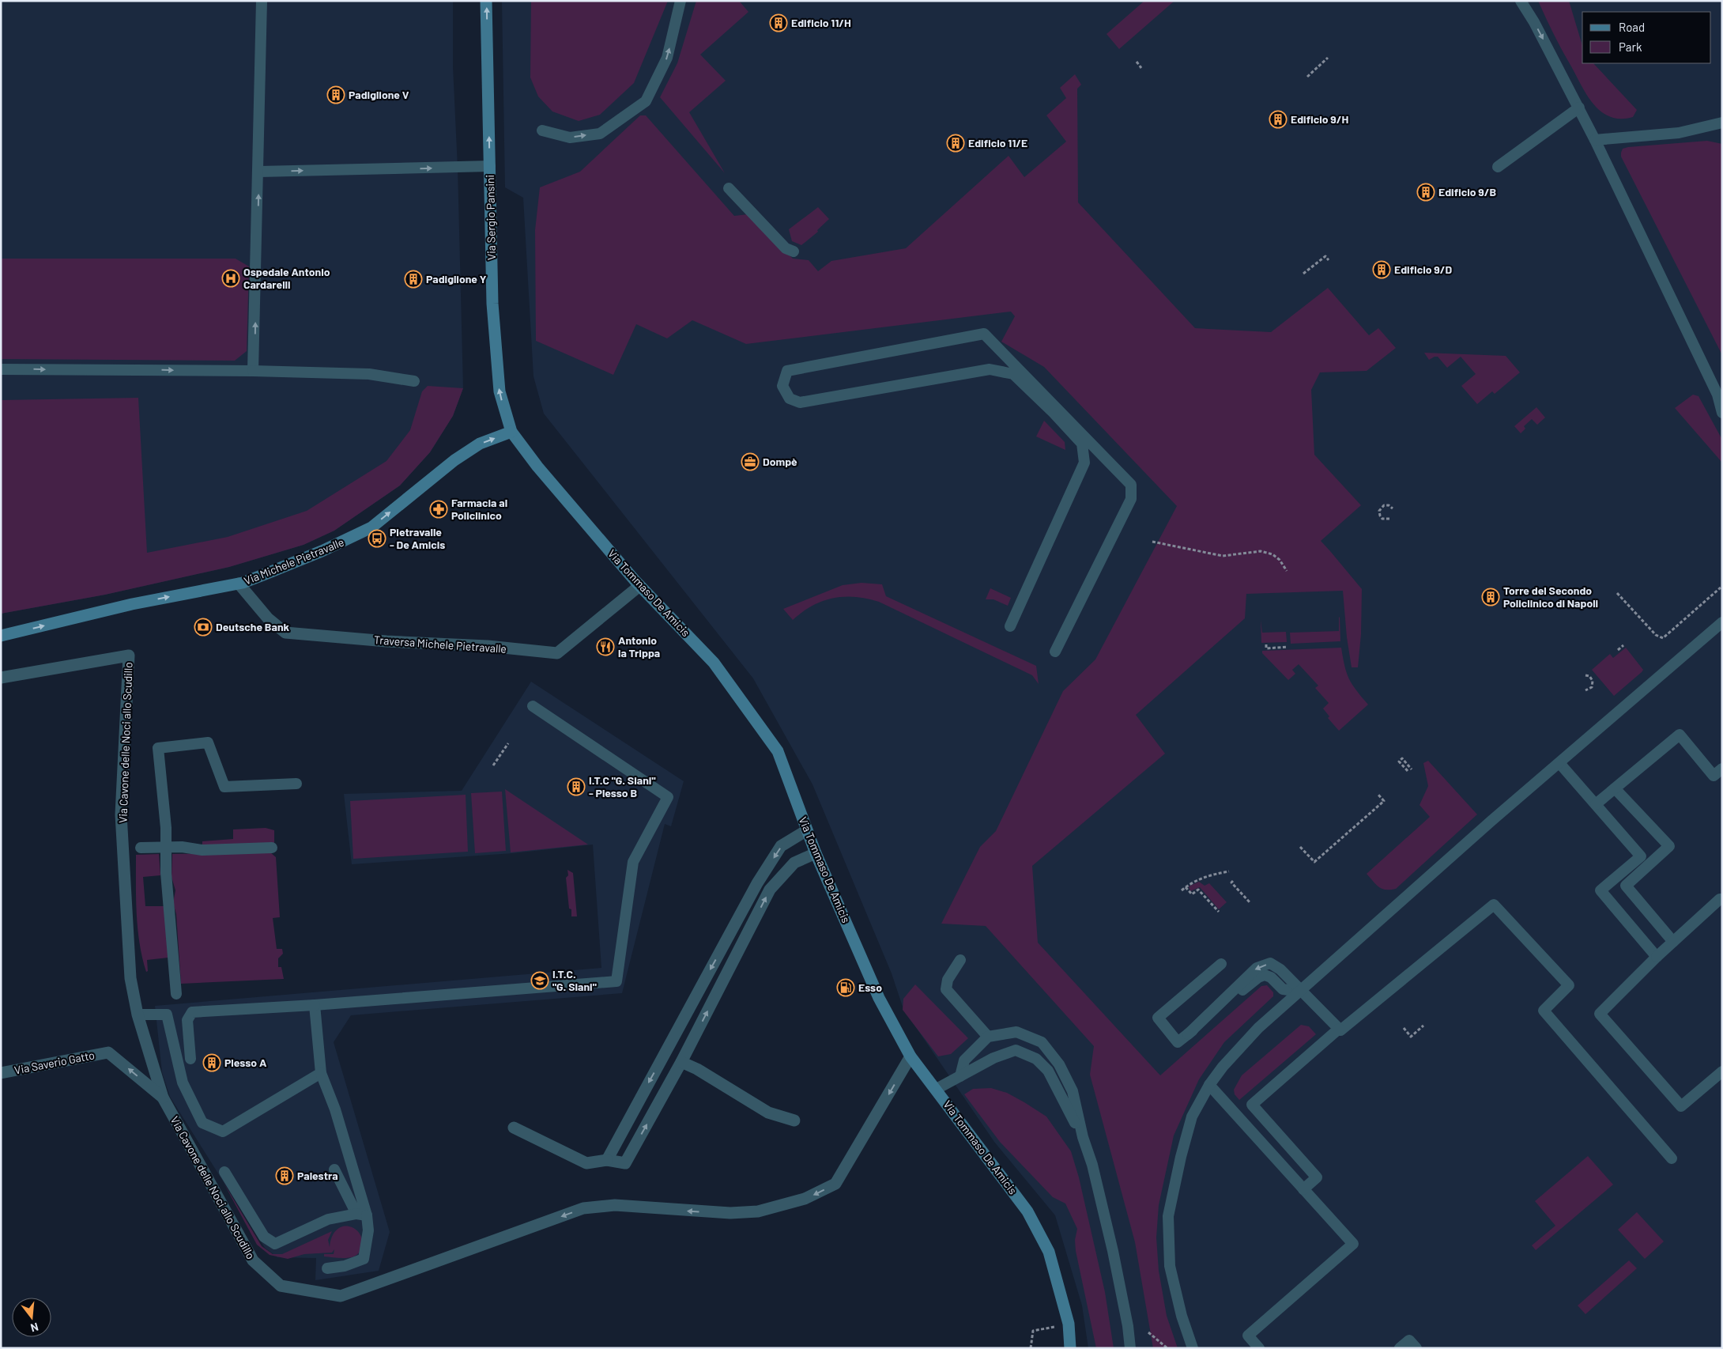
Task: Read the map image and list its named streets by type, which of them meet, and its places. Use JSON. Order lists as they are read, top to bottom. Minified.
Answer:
{"streets":{"main road":["Via Sergio Pansini","Via Michele Pietravalle","Via Tommaso De Amicis"],"street":["Traversa Michele Pietravalle","Via Cavone delle Noci allo Scudillo","Via Saverio Gatto"]},"crossings":[["Via Sergio Pansini","Via Michele Pietravalle"],["Via Sergio Pansini","Via Tommaso De Amicis"],["Via Michele Pietravalle","Via Tommaso De Amicis"],["Via Michele Pietravalle","Traversa Michele Pietravalle"],["Via Tommaso De Amicis","Traversa Michele Pietravalle"],["Via Tommaso De Amicis","Via Cavone delle Noci allo Scudillo"],["Via Cavone delle Noci allo Scudillo","Via Saverio Gatto"]],"one_way":["Via Sergio Pansini","Via Michele Pietravalle","Via Saverio Gatto"],"places":{"building":["Edificio 11/H","Padiglione V","Edificio 9/H","Edificio 11/E","Edificio 9/B","Edificio 9/D","Padiglione Y","Torre del Secondo Policlinico di Napoli","I.T.C \"G. Siani\" - Plesso B","Plesso A","Palestra"],"hospital":["Ospedale Antonio Cardarelli"],"office":["Dompè"],"pharmacy":["Farmacia al Policlinico"],"bus stop":["Pietravalle - De Amicis"],"bank":["Deutsche Bank"],"restaurant":["Antonio la Trippa"],"school or university":["I.T.C. \"G. Siani\""],"fuel station":["Esso"]},"legend":["Road","Park"],"north":"bottom"}
